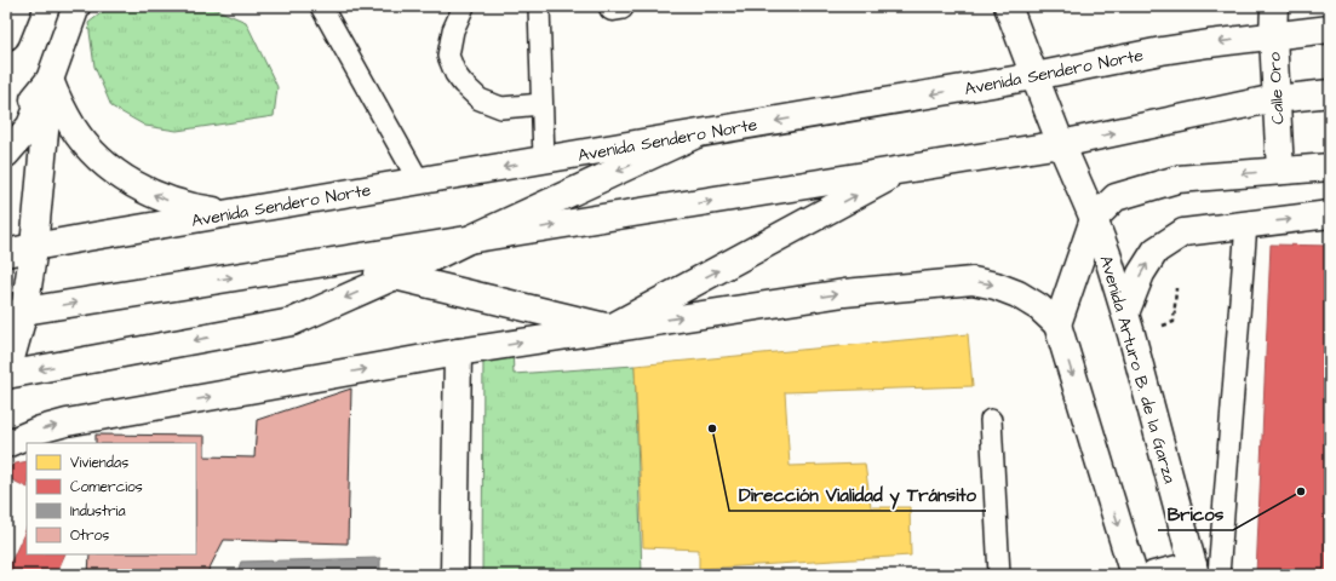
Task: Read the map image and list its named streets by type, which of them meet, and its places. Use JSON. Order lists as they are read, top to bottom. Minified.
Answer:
{"streets":{"main road":["Avenida Sendero Norte","Calle Oro","Avenida Arturo B. de la Garza"]},"crossings":[["Avenida Sendero Norte","Calle Oro"]],"places":["Dirección Vialidad y Tránsito","Bricos"],"legend":["Viviendas","Comercios","Industria","Otros"]}
